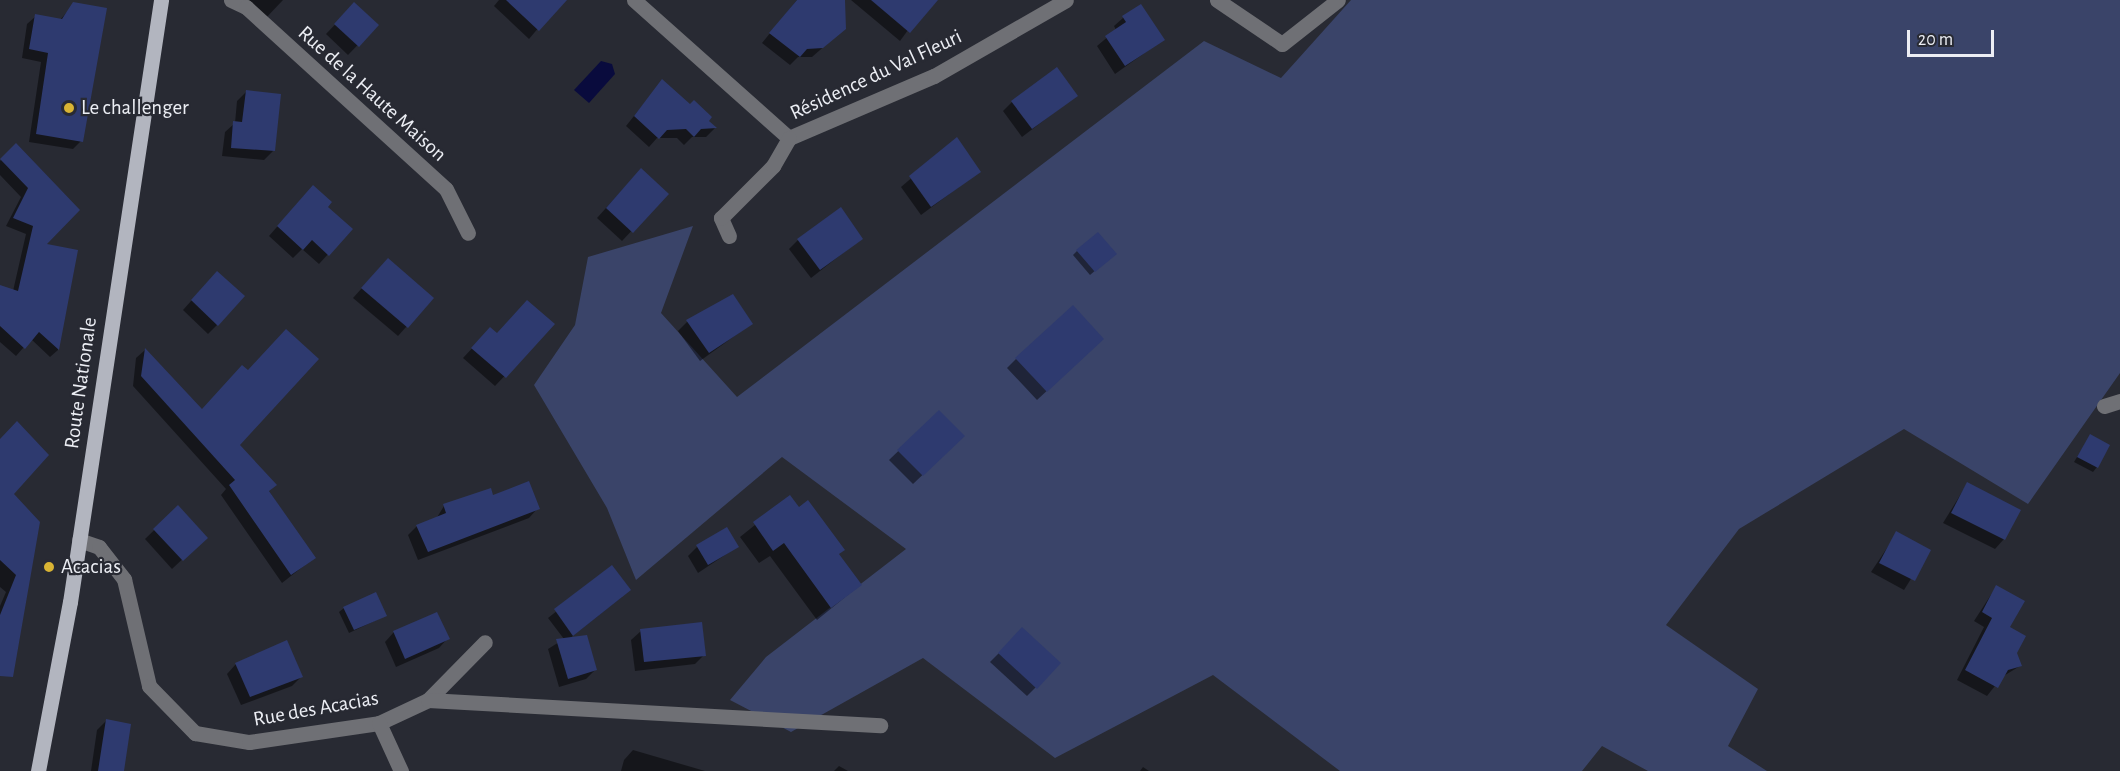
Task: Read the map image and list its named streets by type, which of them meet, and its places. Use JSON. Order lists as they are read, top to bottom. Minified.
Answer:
{"streets":{"main road":["Route Nationale"],"street":["Résidence du Val Fleuri","Rue de la Haute Maison","Rue des Acacias"]},"crossings":[["Route Nationale","Rue des Acacias"]],"places":["Le challenger","Acacias"],"scale_bar":"20 m"}
